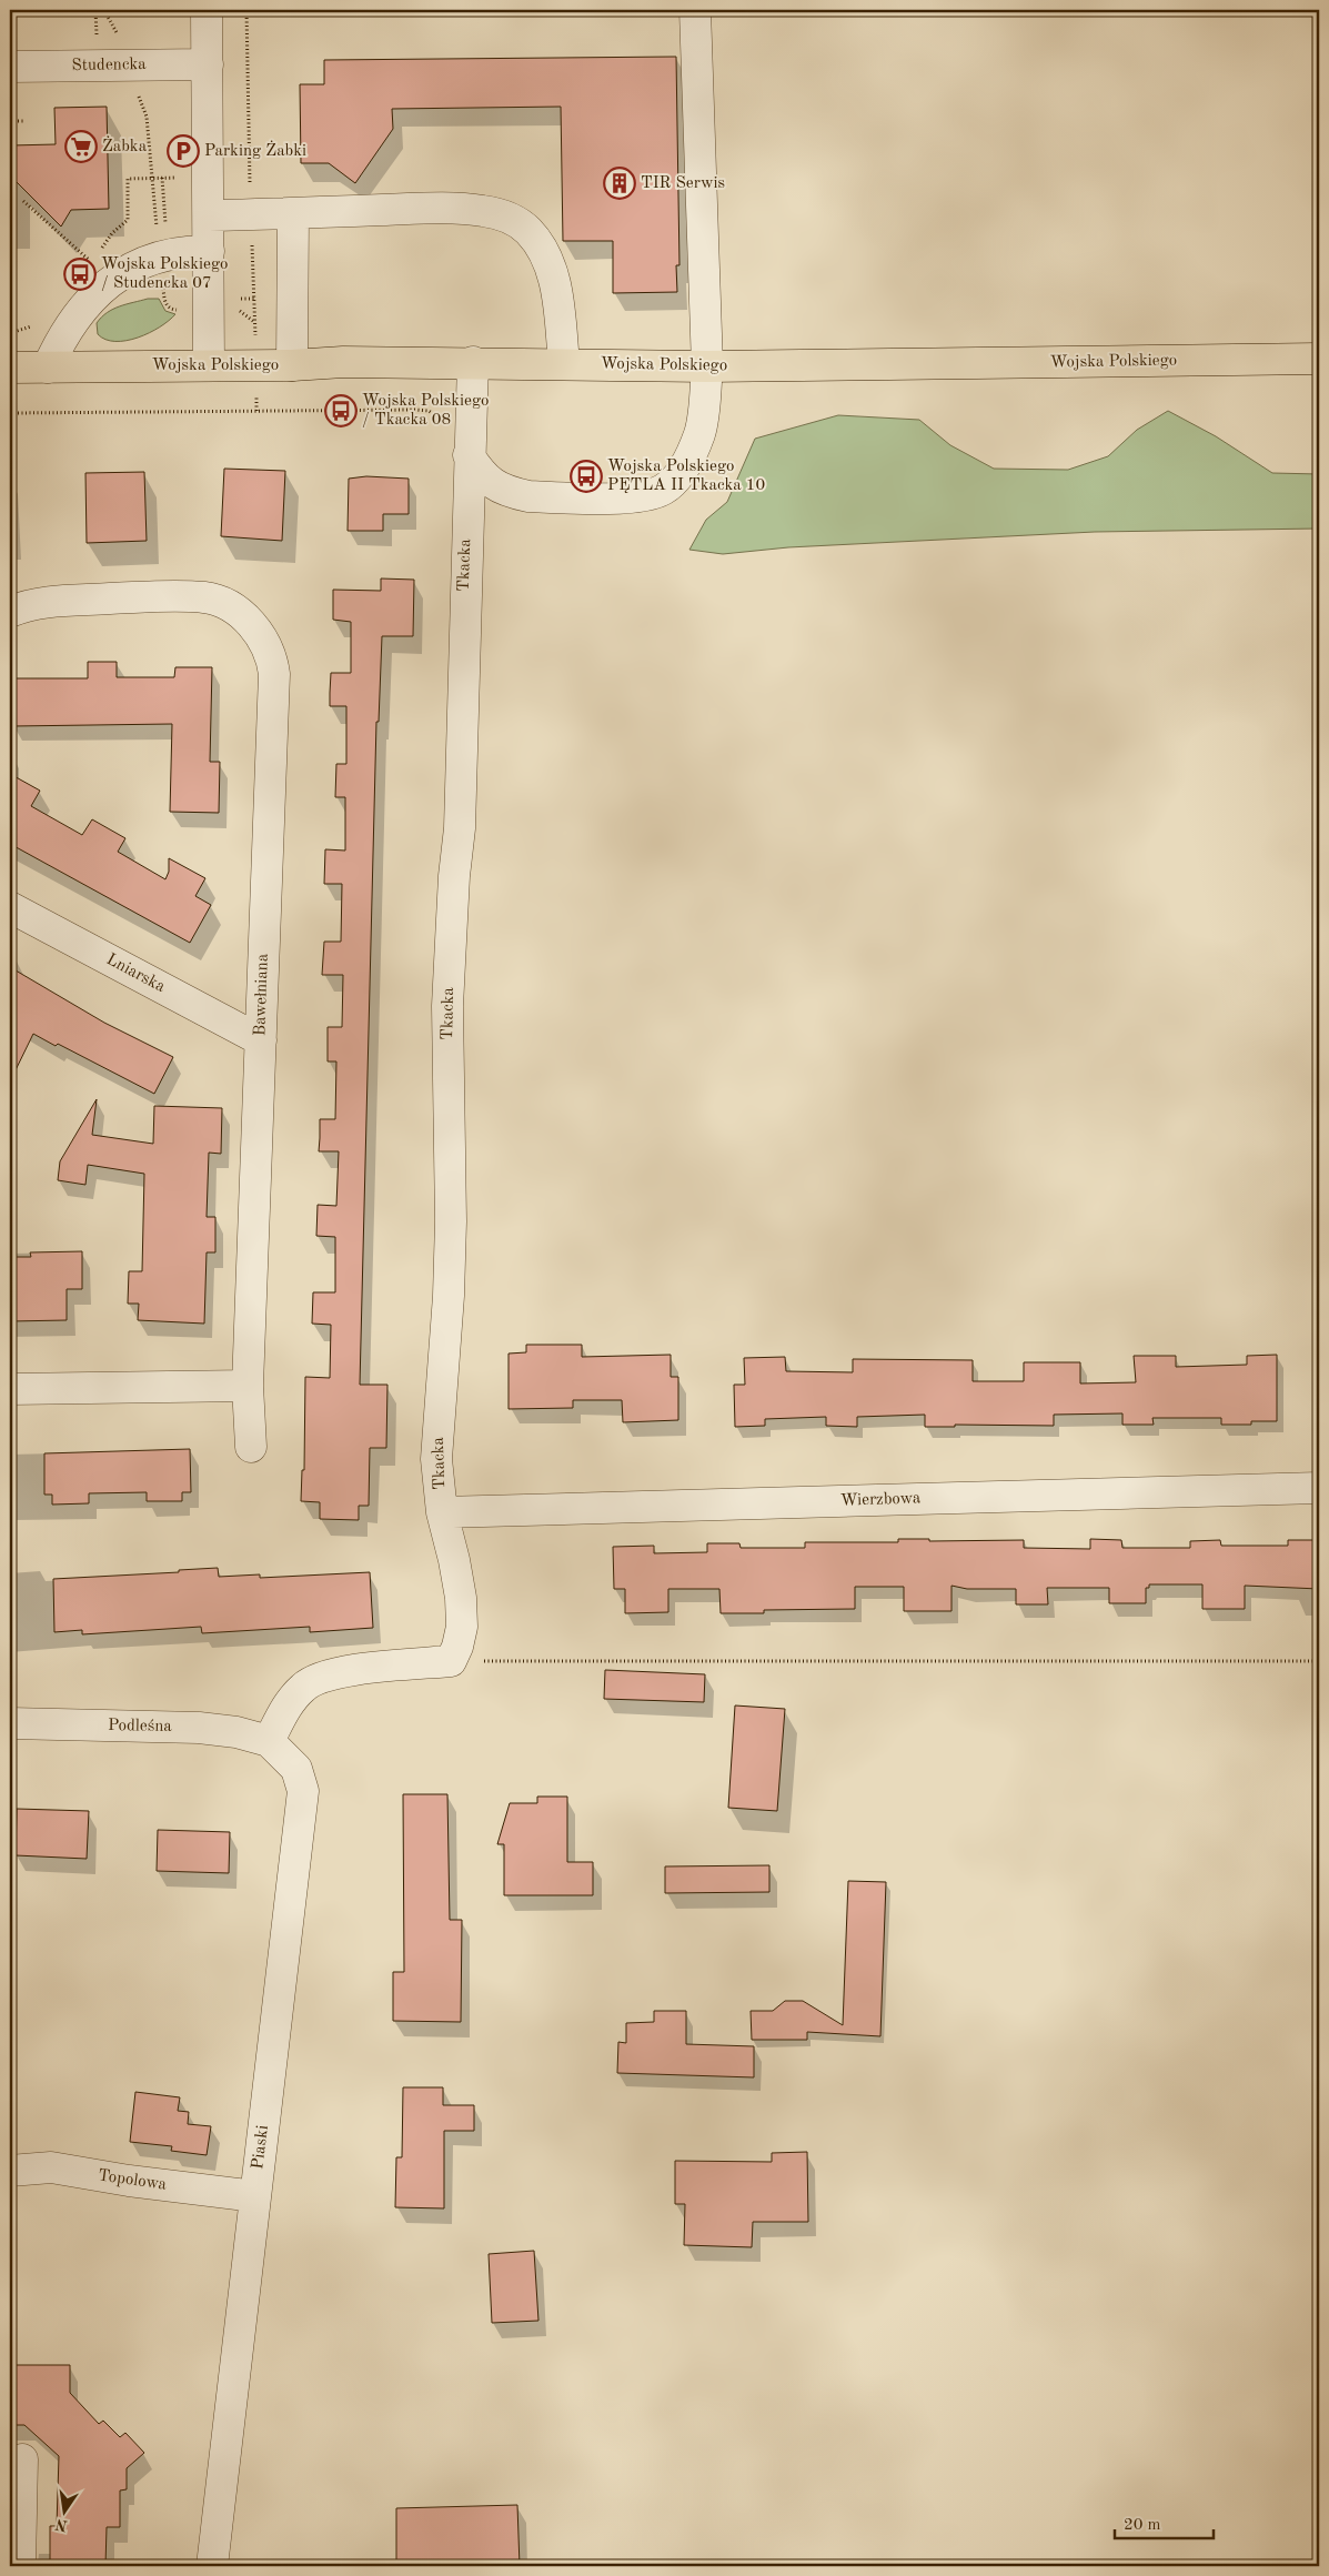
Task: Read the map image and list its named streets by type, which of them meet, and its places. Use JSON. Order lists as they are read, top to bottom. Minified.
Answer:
{"streets":{"main road":["Wojska Polskiego"],"street":["Studencka","Tkacka","Lniarska","Bawełniana","Wierzbowa","Podleśna","Piaski","Topolowa"]},"crossings":[["Wojska Polskiego","Tkacka"],["Tkacka","Wierzbowa"],["Lniarska","Bawełniana"],["Podleśna","Piaski"],["Piaski","Topolowa"]],"places":{"supermarket":["Żabka"],"parking":["Parking Żabki"],"building":["TIR Serwis"],"bus stop":["Wojska Polskiego / Studencka 07","Wojska Polskiego / Tkacka 08","Wojska Polskiego PĘTLA II Tkacka 10"]},"scale_bar":"20 m","north":"bottom"}
